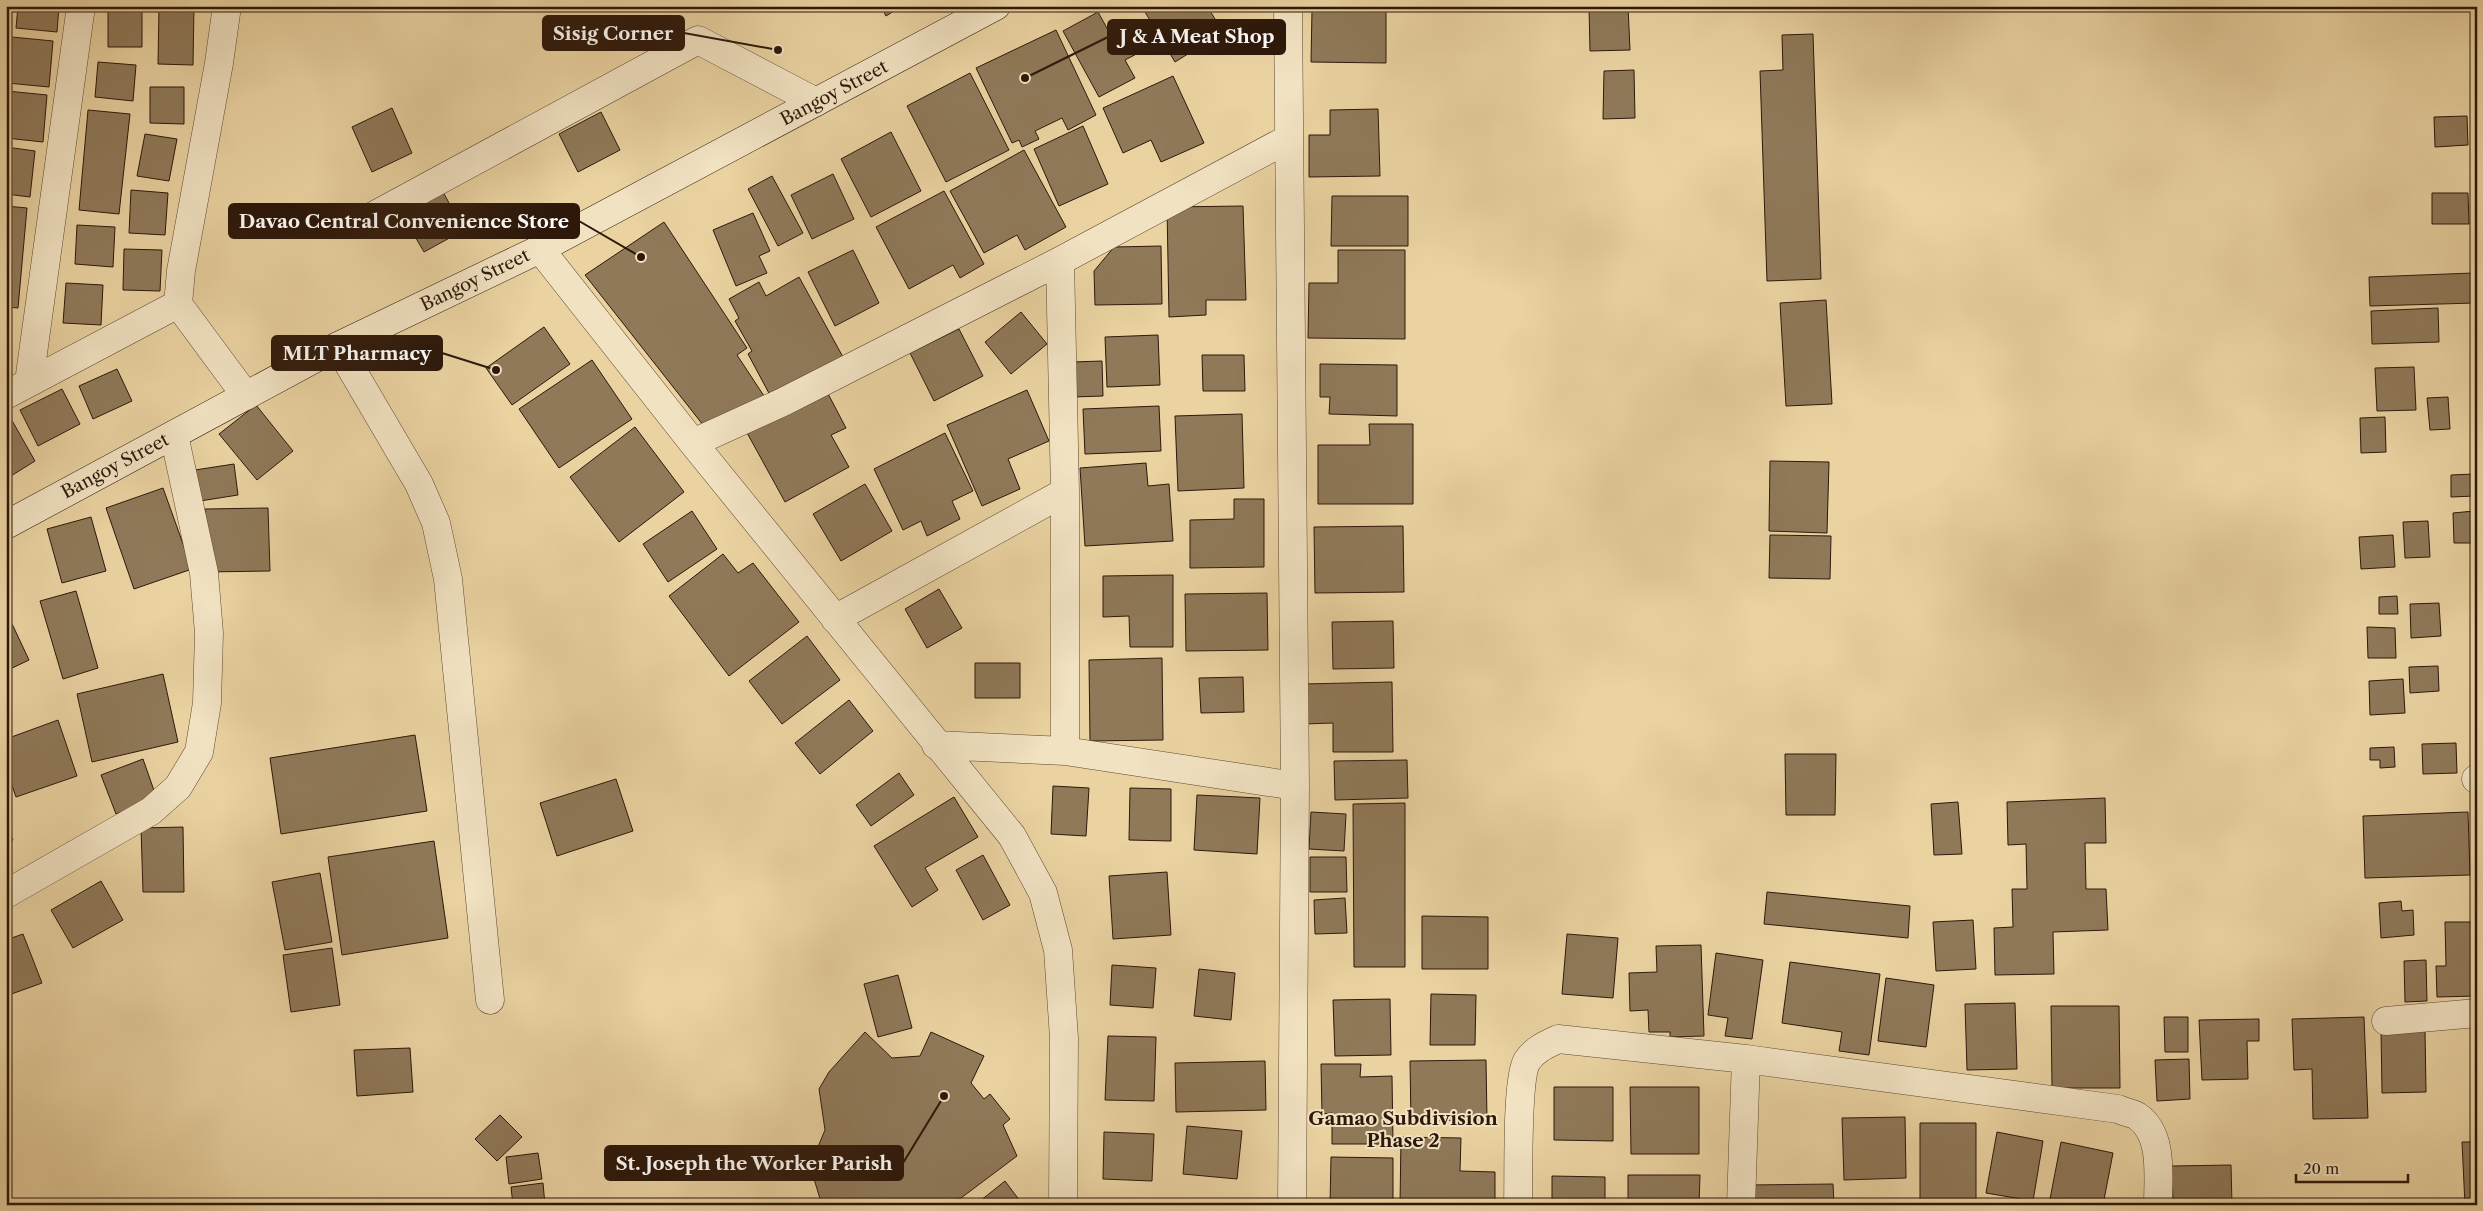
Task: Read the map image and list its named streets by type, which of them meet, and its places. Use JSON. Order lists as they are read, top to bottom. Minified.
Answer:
{"streets":{"street":["Bangoy Street"]},"districts":["Gamao Subdivision Phase 2"],"places":["Sisig Corner","J & A Meat Shop","Davao Central Convenience Store","MLT Pharmacy","St. Joseph the Worker Parish"],"scale_bar":"20 m"}
